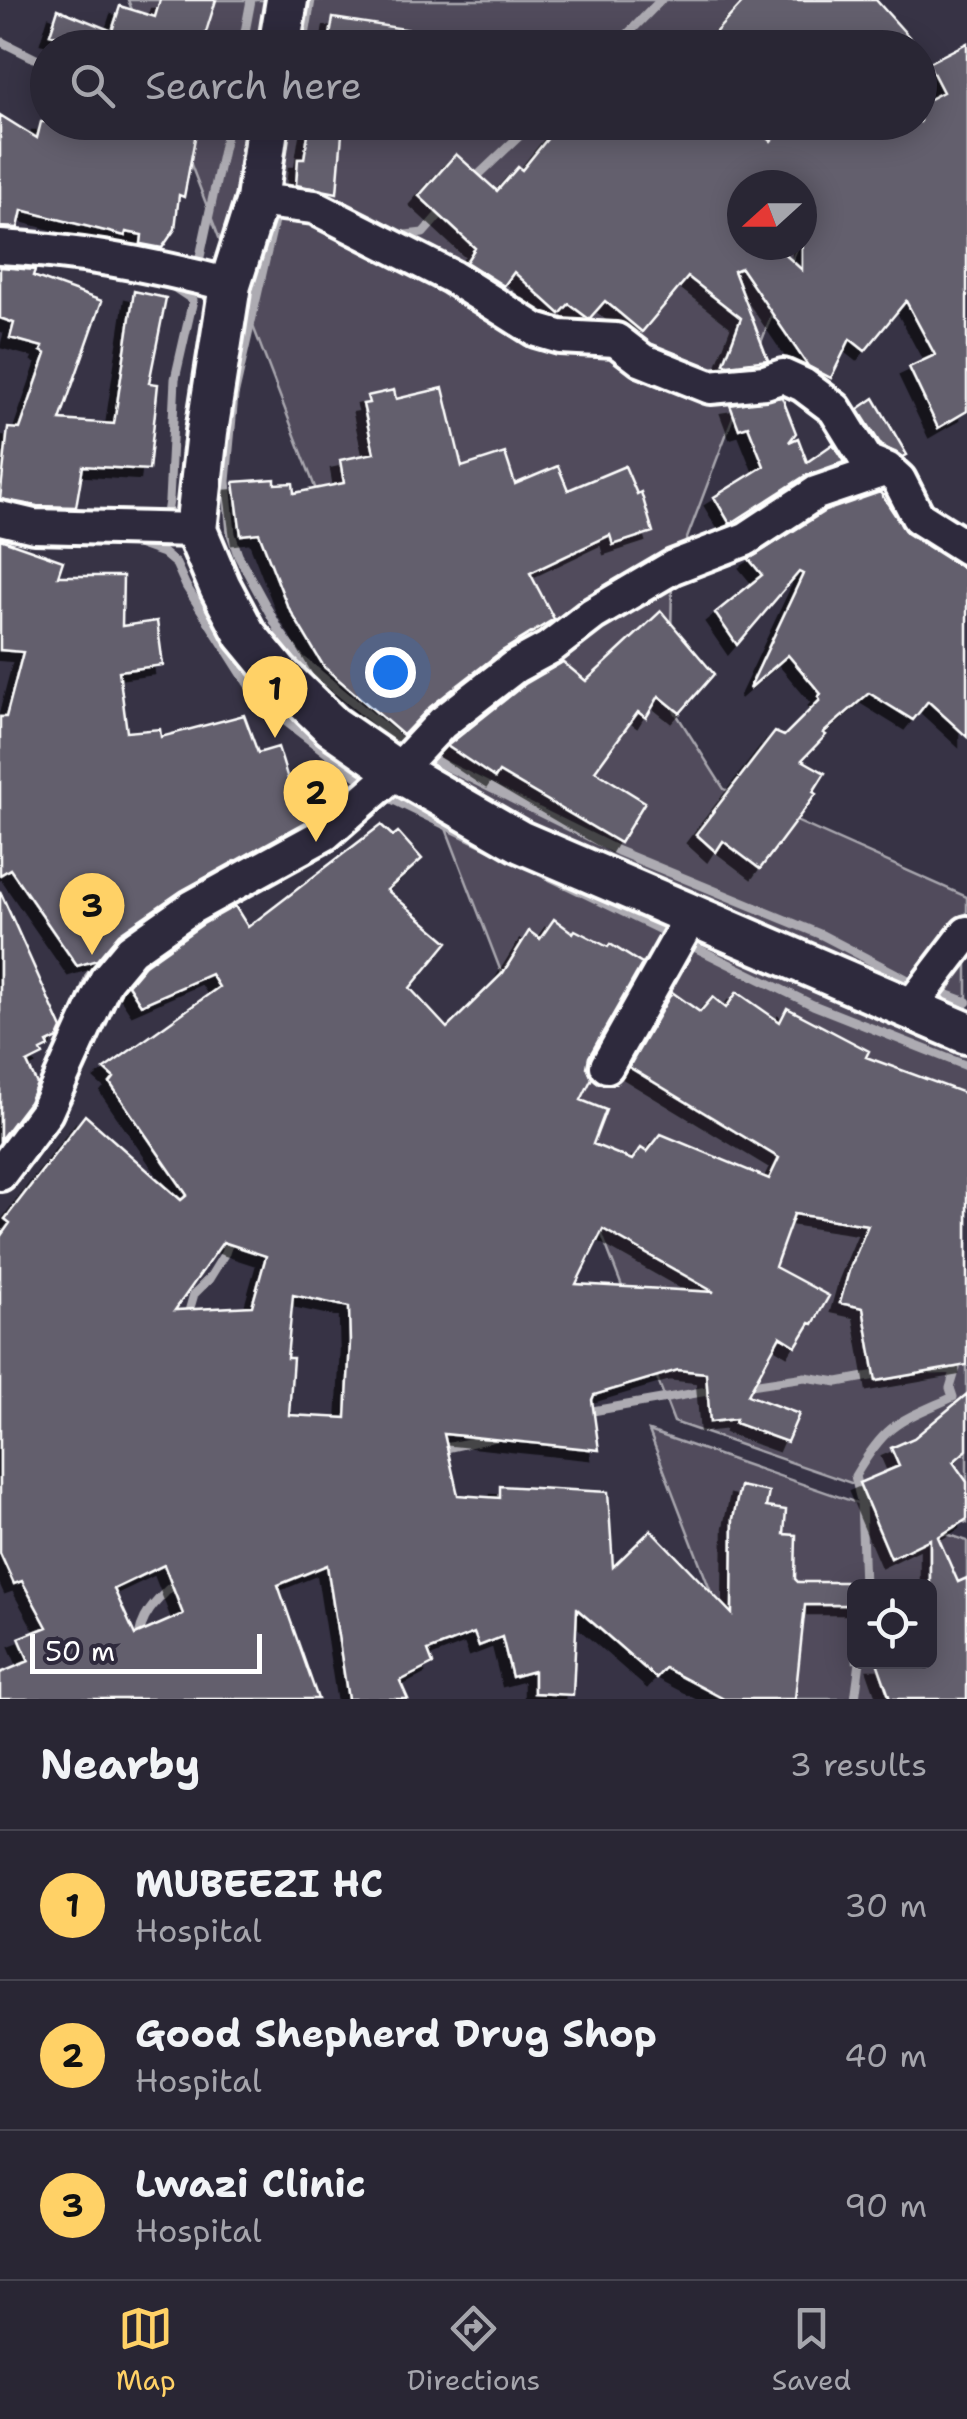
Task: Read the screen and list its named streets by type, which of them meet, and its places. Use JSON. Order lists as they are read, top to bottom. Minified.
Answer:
{"scale_bar":"50 m","north":"left","page":{"search":"Search here","pins":["1","2","3"],"scale":"50 m","heading":["Nearby","3 results"],"list":[{"mark":"1","name":"MUBEEZI HC","note":"Hospital","value":"30 m"},{"mark":"2","name":"Good Shepherd Drug Shop","note":"Hospital","value":"40 m"},{"mark":"3","name":"Lwazi Clinic","note":"Hospital","value":"90 m"}],"nav":["Map","Directions","Saved"]}}
